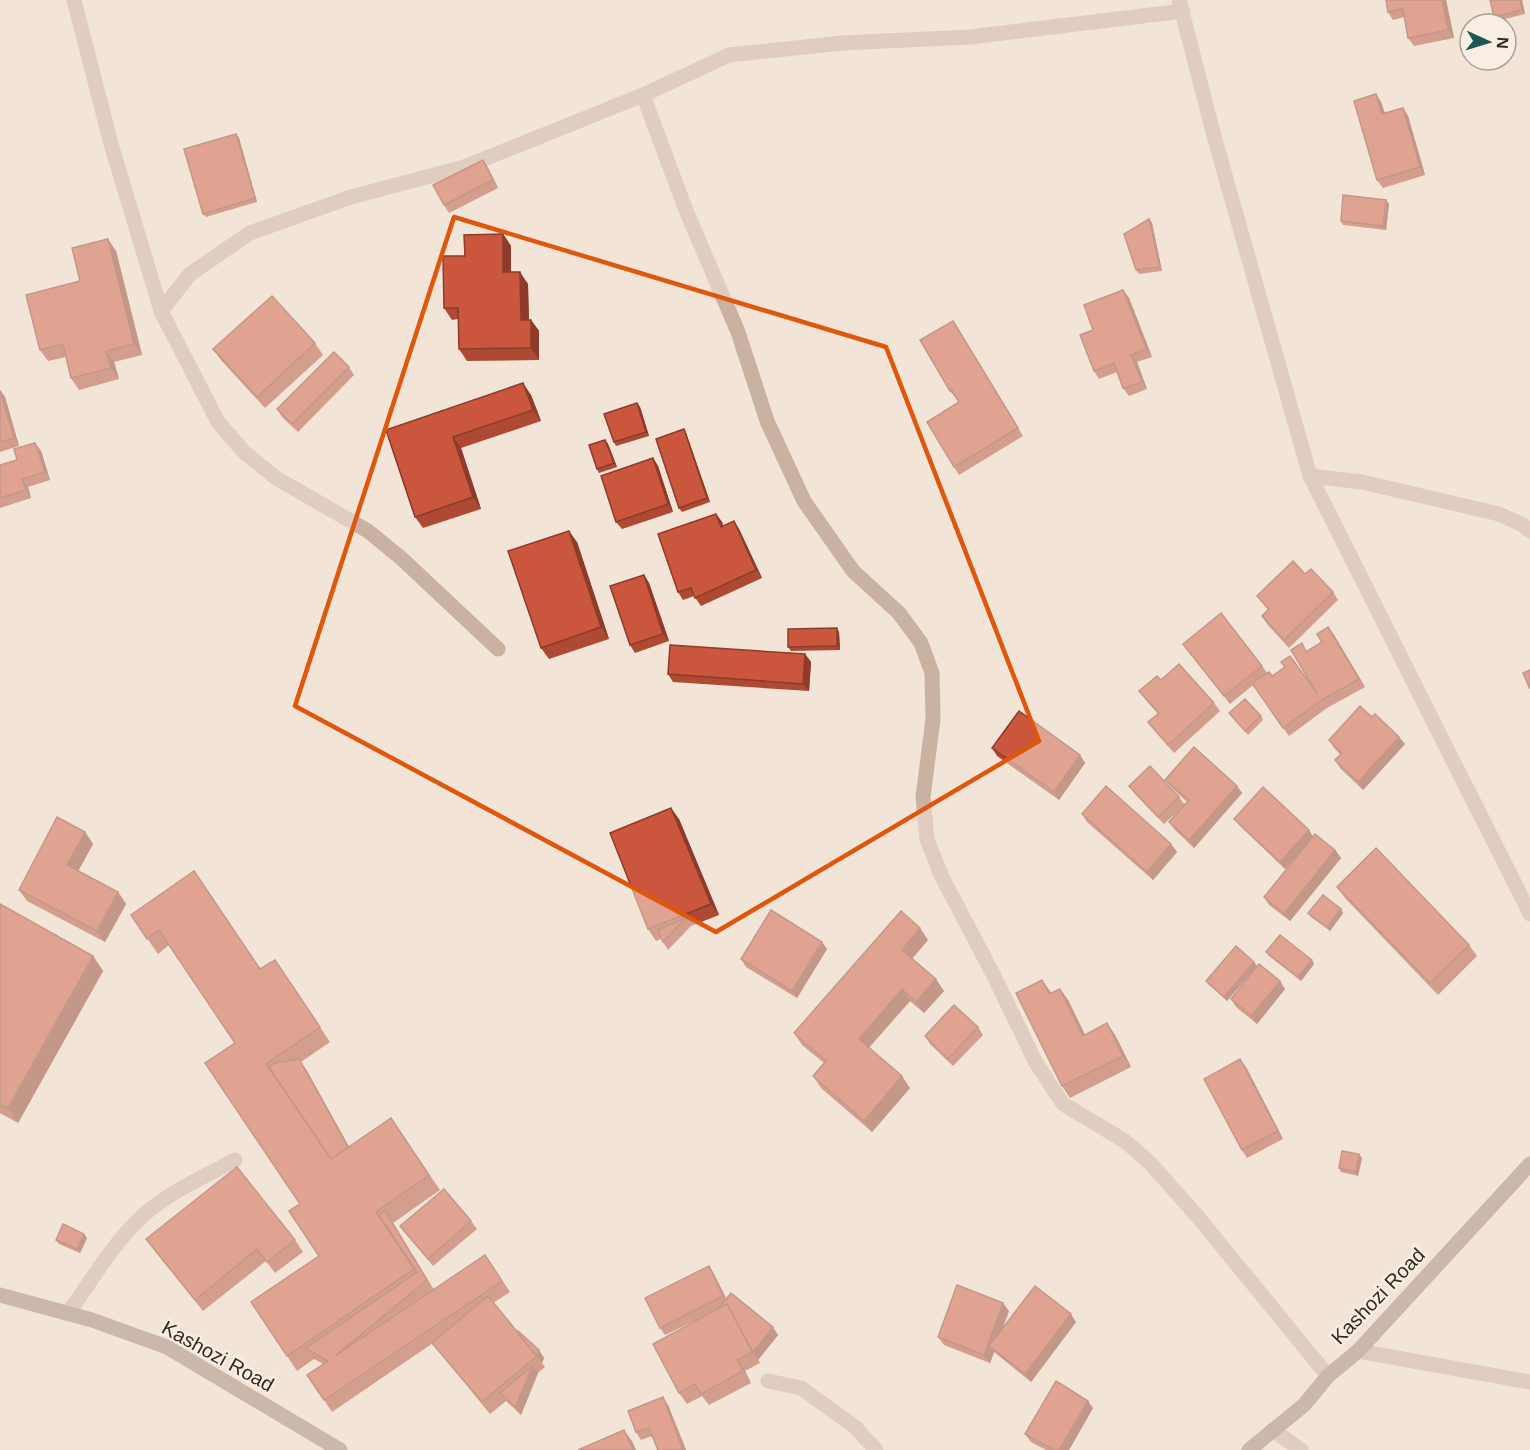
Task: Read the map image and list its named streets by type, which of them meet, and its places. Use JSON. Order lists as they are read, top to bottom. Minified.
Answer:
{"streets":{"main road":["Kashozi Road"]},"north":"right"}
